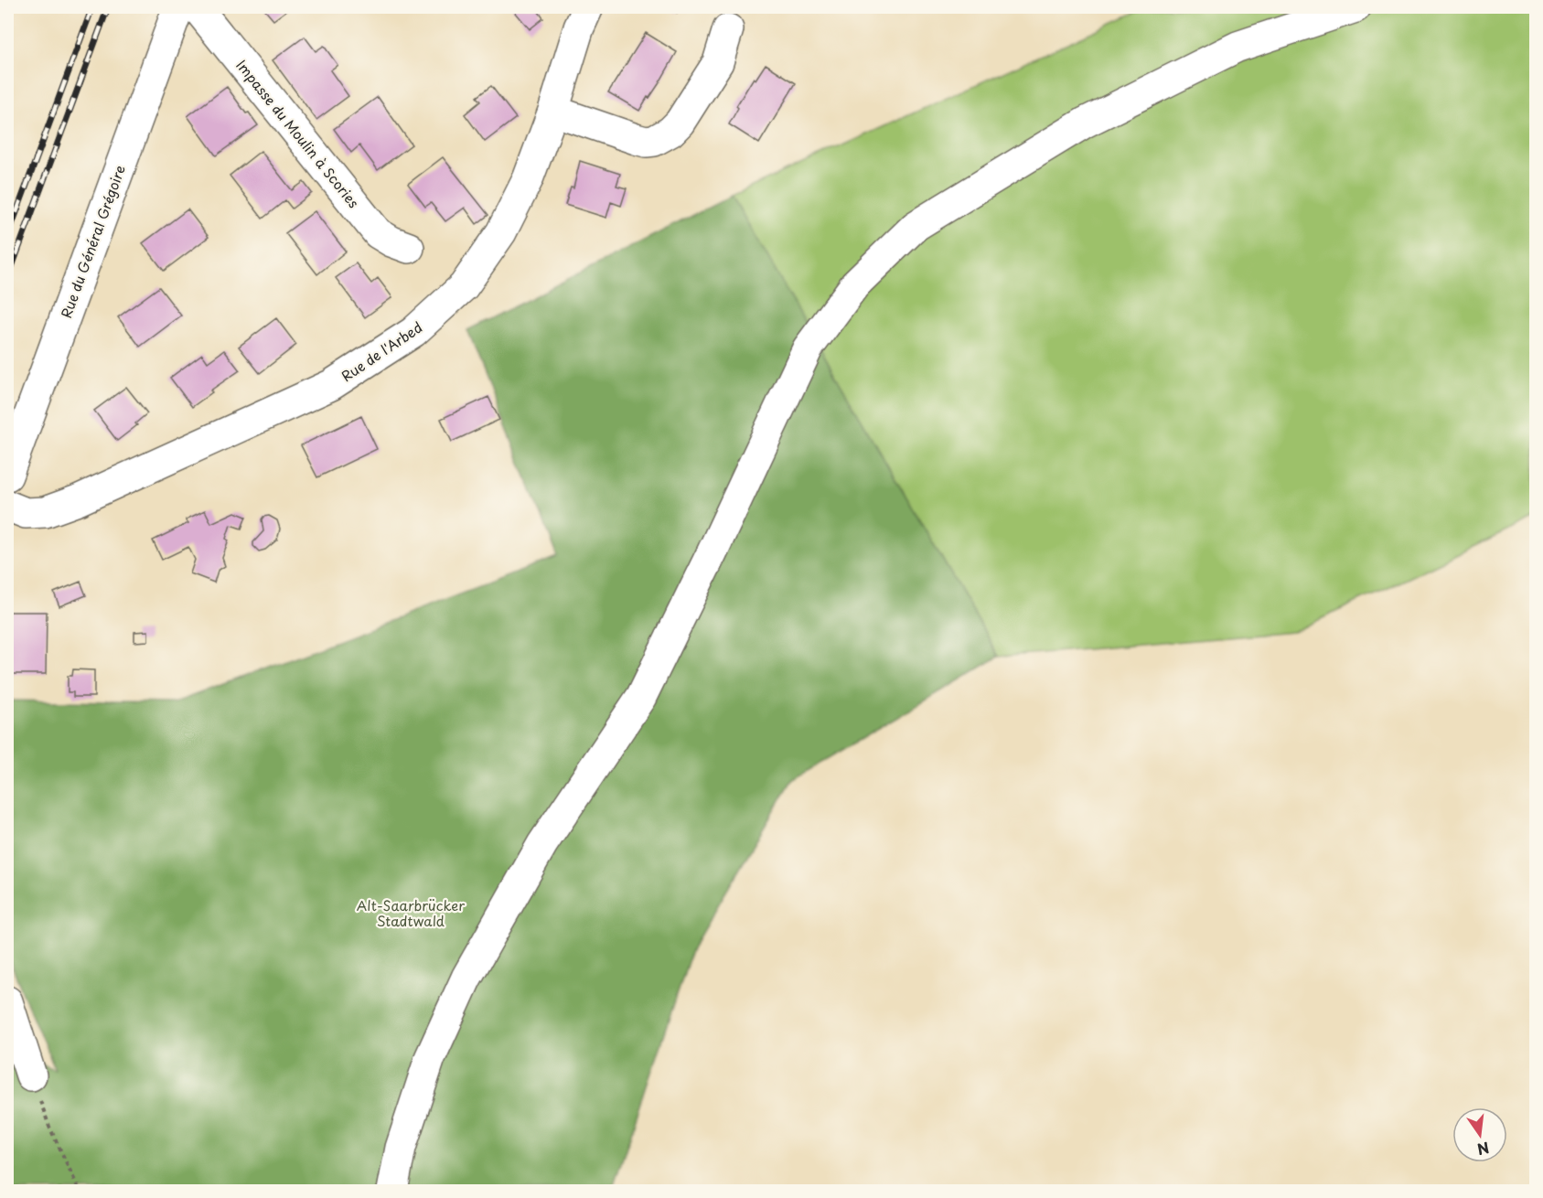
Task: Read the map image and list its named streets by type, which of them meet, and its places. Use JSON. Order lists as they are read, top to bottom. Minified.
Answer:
{"streets":{"street":["Impasse du Moulin à Scories","Rue du Général Grégoire","Rue de l'Arbed"]},"parks":["Alt-Saarbrücker Stadtwald"],"north":"bottom"}
